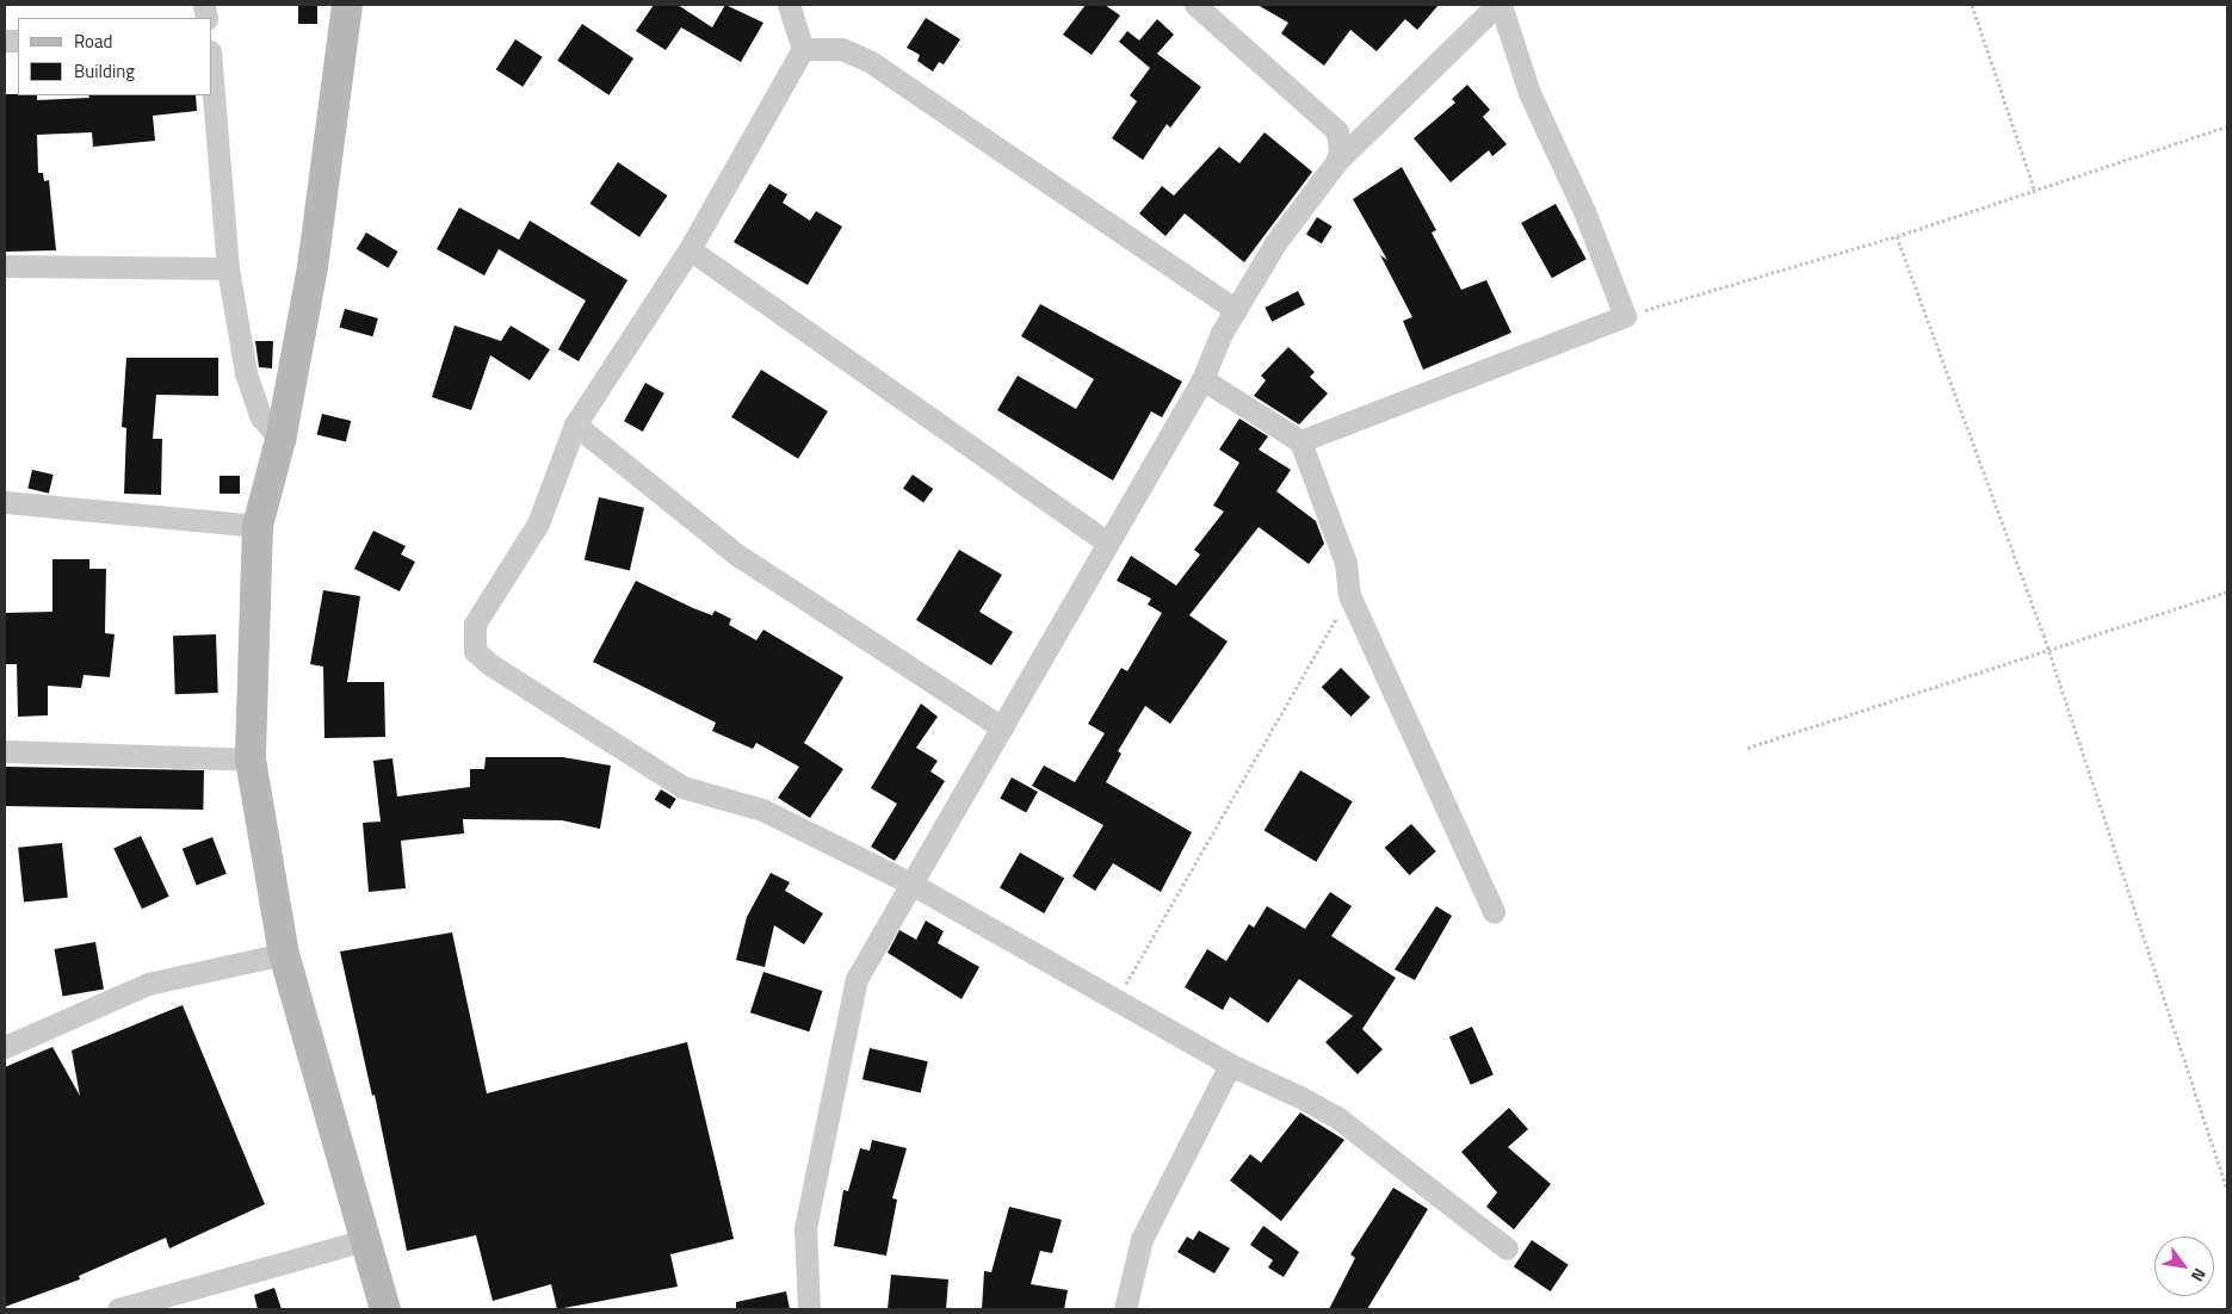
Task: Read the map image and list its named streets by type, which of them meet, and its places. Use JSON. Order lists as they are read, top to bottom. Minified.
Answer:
{"legend":["Road","Building"],"north":"bottom right"}
